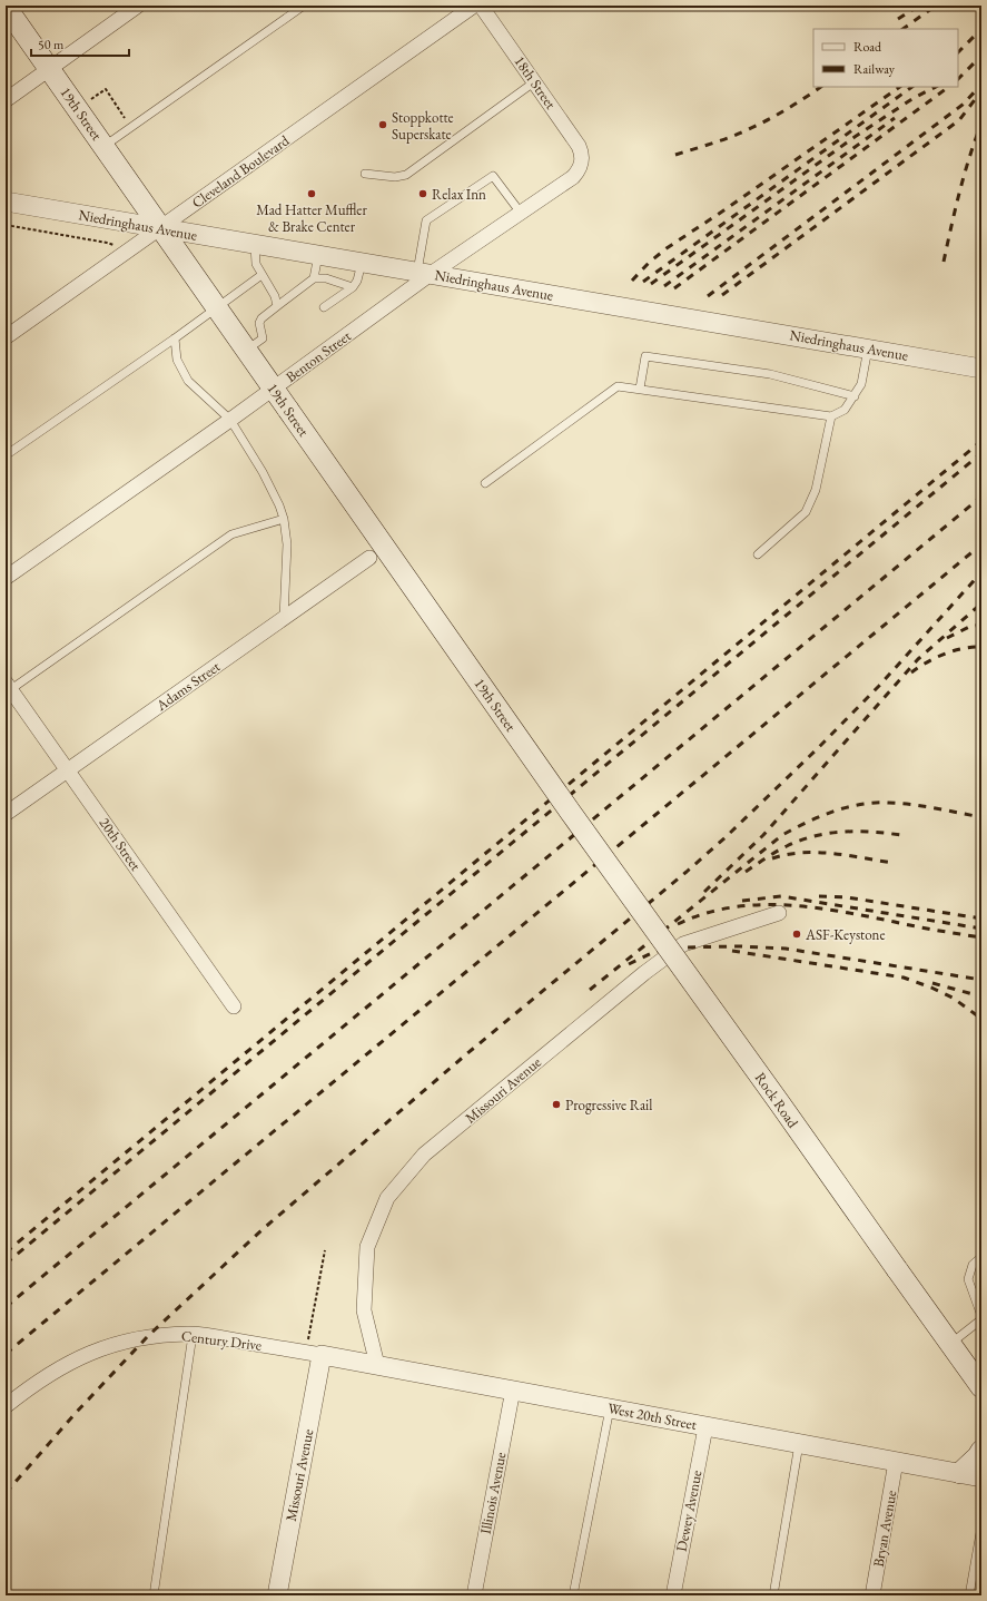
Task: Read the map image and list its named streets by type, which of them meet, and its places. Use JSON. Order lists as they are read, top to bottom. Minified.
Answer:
{"streets":{"main road":["19th Street","Rock Road"],"street":["18th Street","Cleveland Boulevard","Niedringhaus Avenue","Benton Street","Adams Street","20th Street","Missouri Avenue","Century Drive","West 20th Street","Illinois Avenue","Dewey Avenue","Bryan Avenue"]},"crossings":[["18th Street","Benton Street"],["19th Street","Cleveland Boulevard"],["19th Street","Niedringhaus Avenue"],["19th Street","Benton Street"],["19th Street","Rock Road"],["Cleveland Boulevard","Niedringhaus Avenue"],["Niedringhaus Avenue","Benton Street"],["Adams Street","20th Street"],["Missouri Avenue","Century Drive"],["Missouri Avenue","West 20th Street"],["Century Drive","West 20th Street"],["West 20th Street","Illinois Avenue"],["West 20th Street","Dewey Avenue"],["West 20th Street","Bryan Avenue"]],"places":["Stoppkotte Superskate","Mad Hatter Muffler & Brake Center","Relax Inn","ASF-Keystone","Progressive Rail"],"legend":["Road","Railway"],"scale_bar":"50 m"}
